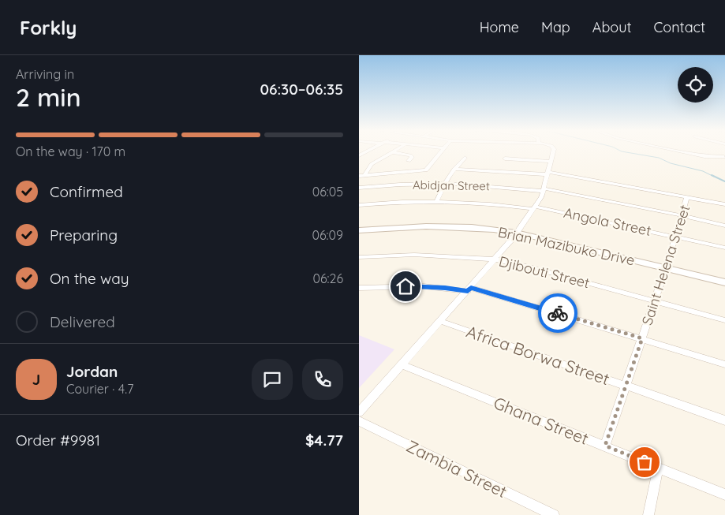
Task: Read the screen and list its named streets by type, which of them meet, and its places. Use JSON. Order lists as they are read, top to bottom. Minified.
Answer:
{"streets":{"street":["Abidjan Street","Angola Street","Brian Mazibuko Drive","Saint Helena Street","Djibouti Street","Africa Borwa Street","Ghana Street","Zambia Street"]},"crossings":[["Abidjan Street","Saint Helena Street"],["Angola Street","Saint Helena Street"],["Brian Mazibuko Drive","Saint Helena Street"],["Saint Helena Street","Djibouti Street"],["Saint Helena Street","Africa Borwa Street"],["Saint Helena Street","Ghana Street"]],"page":{"header":"Forkly","nav":["Home","Map","About","Contact"],"heading":["2 min","Arriving in","06:30–06:35"],"panel":["Jordan","Courier · 4.7","Order #9981","$4.77"],"bar":"On the way · 170 m","list":[["Confirmed","06:05"],["Preparing","06:09"],["On the way","06:26"],"Delivered"],"round":"J"}}
